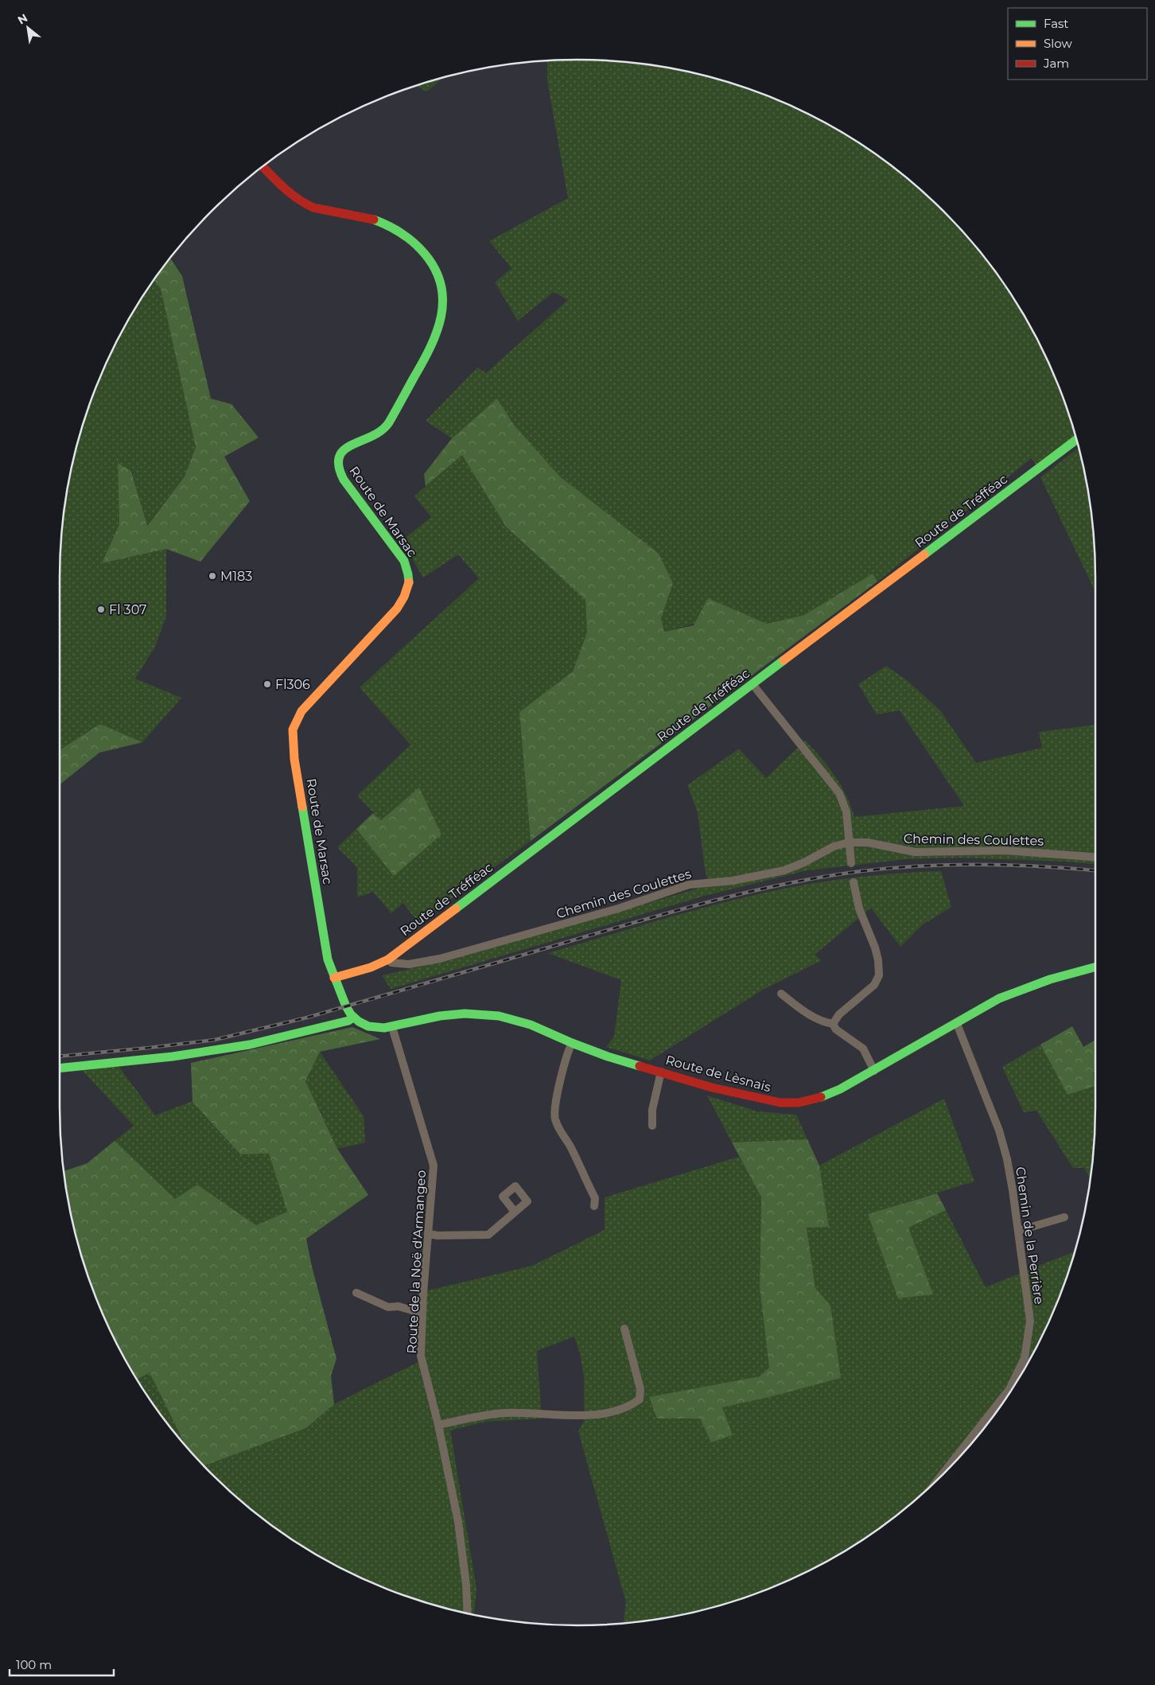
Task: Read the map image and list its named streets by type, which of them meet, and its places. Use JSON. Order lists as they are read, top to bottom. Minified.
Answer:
{"streets":{"street":["Route de Tréfféac","Route de Marsac","Chemin des Coulettes","Route de Lèsnais","Chemin de la Perrière","Route de la Noë d'Armangeo"]},"crossings":[["Route de Tréfféac","Route de Marsac"],["Route de Tréfféac","Chemin des Coulettes"],["Route de Lèsnais","Chemin de la Perrière"],["Route de Lèsnais","Route de la Noë d'Armangeo"]],"places":["M183","Fl 307","Fl306"],"legend":["Fast","Slow","Jam"],"scale_bar":"100 m","north":"top left"}
